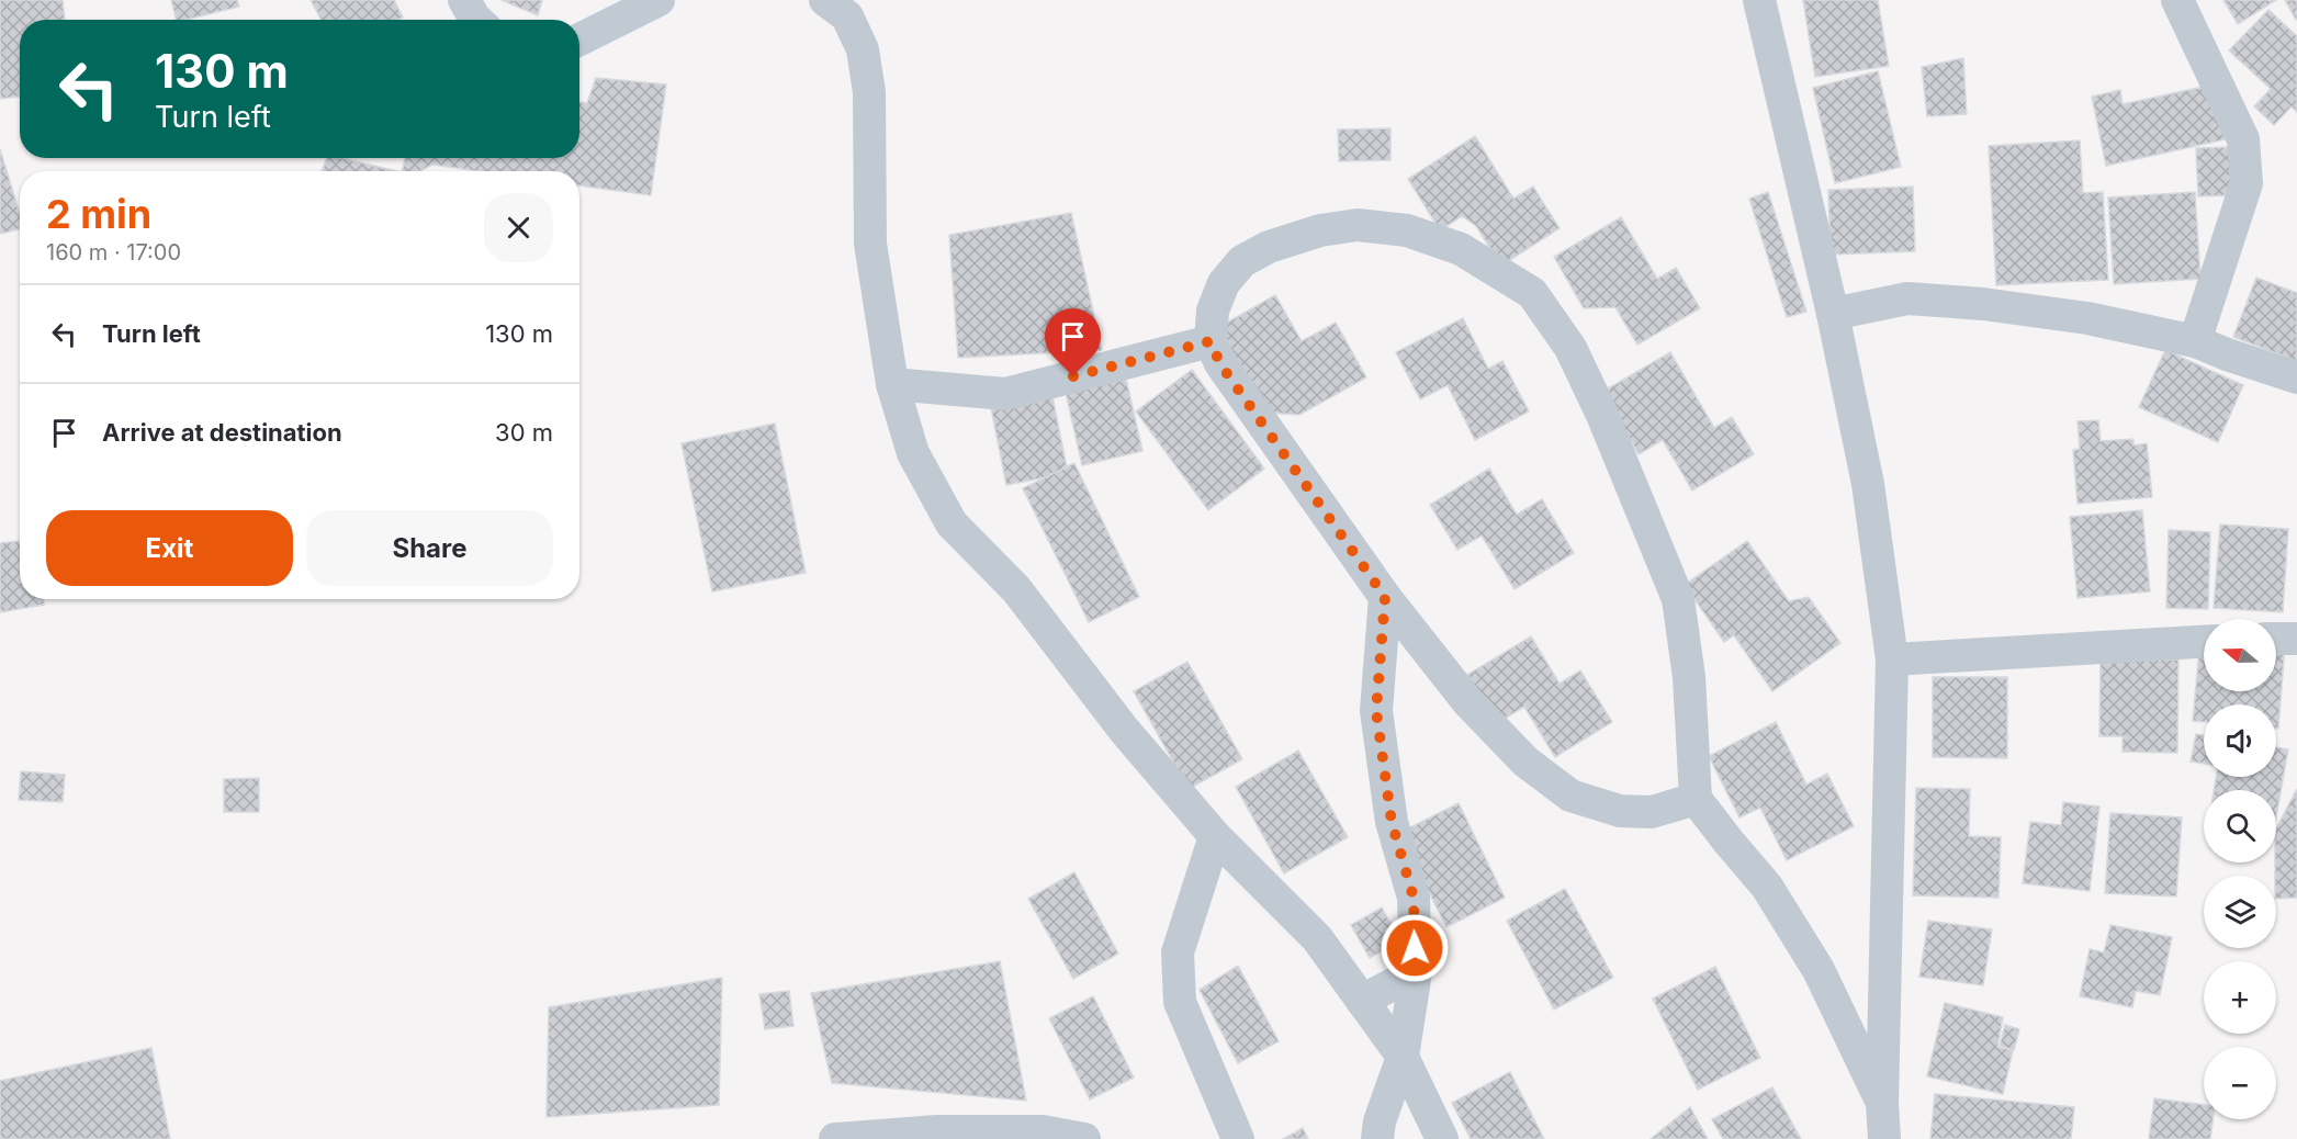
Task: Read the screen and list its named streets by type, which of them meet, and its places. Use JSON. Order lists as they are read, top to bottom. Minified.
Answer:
{"north":"left","page":{"turn":["130 m","Turn left"],"heading":["2 min","160 m · 17:00"],"list":[{"name":"Turn left","value":"130 m"},{"name":"Arrive at destination","value":"30 m"}],"buttons":["Exit","Share"],"map_buttons":["+","−"]}}
